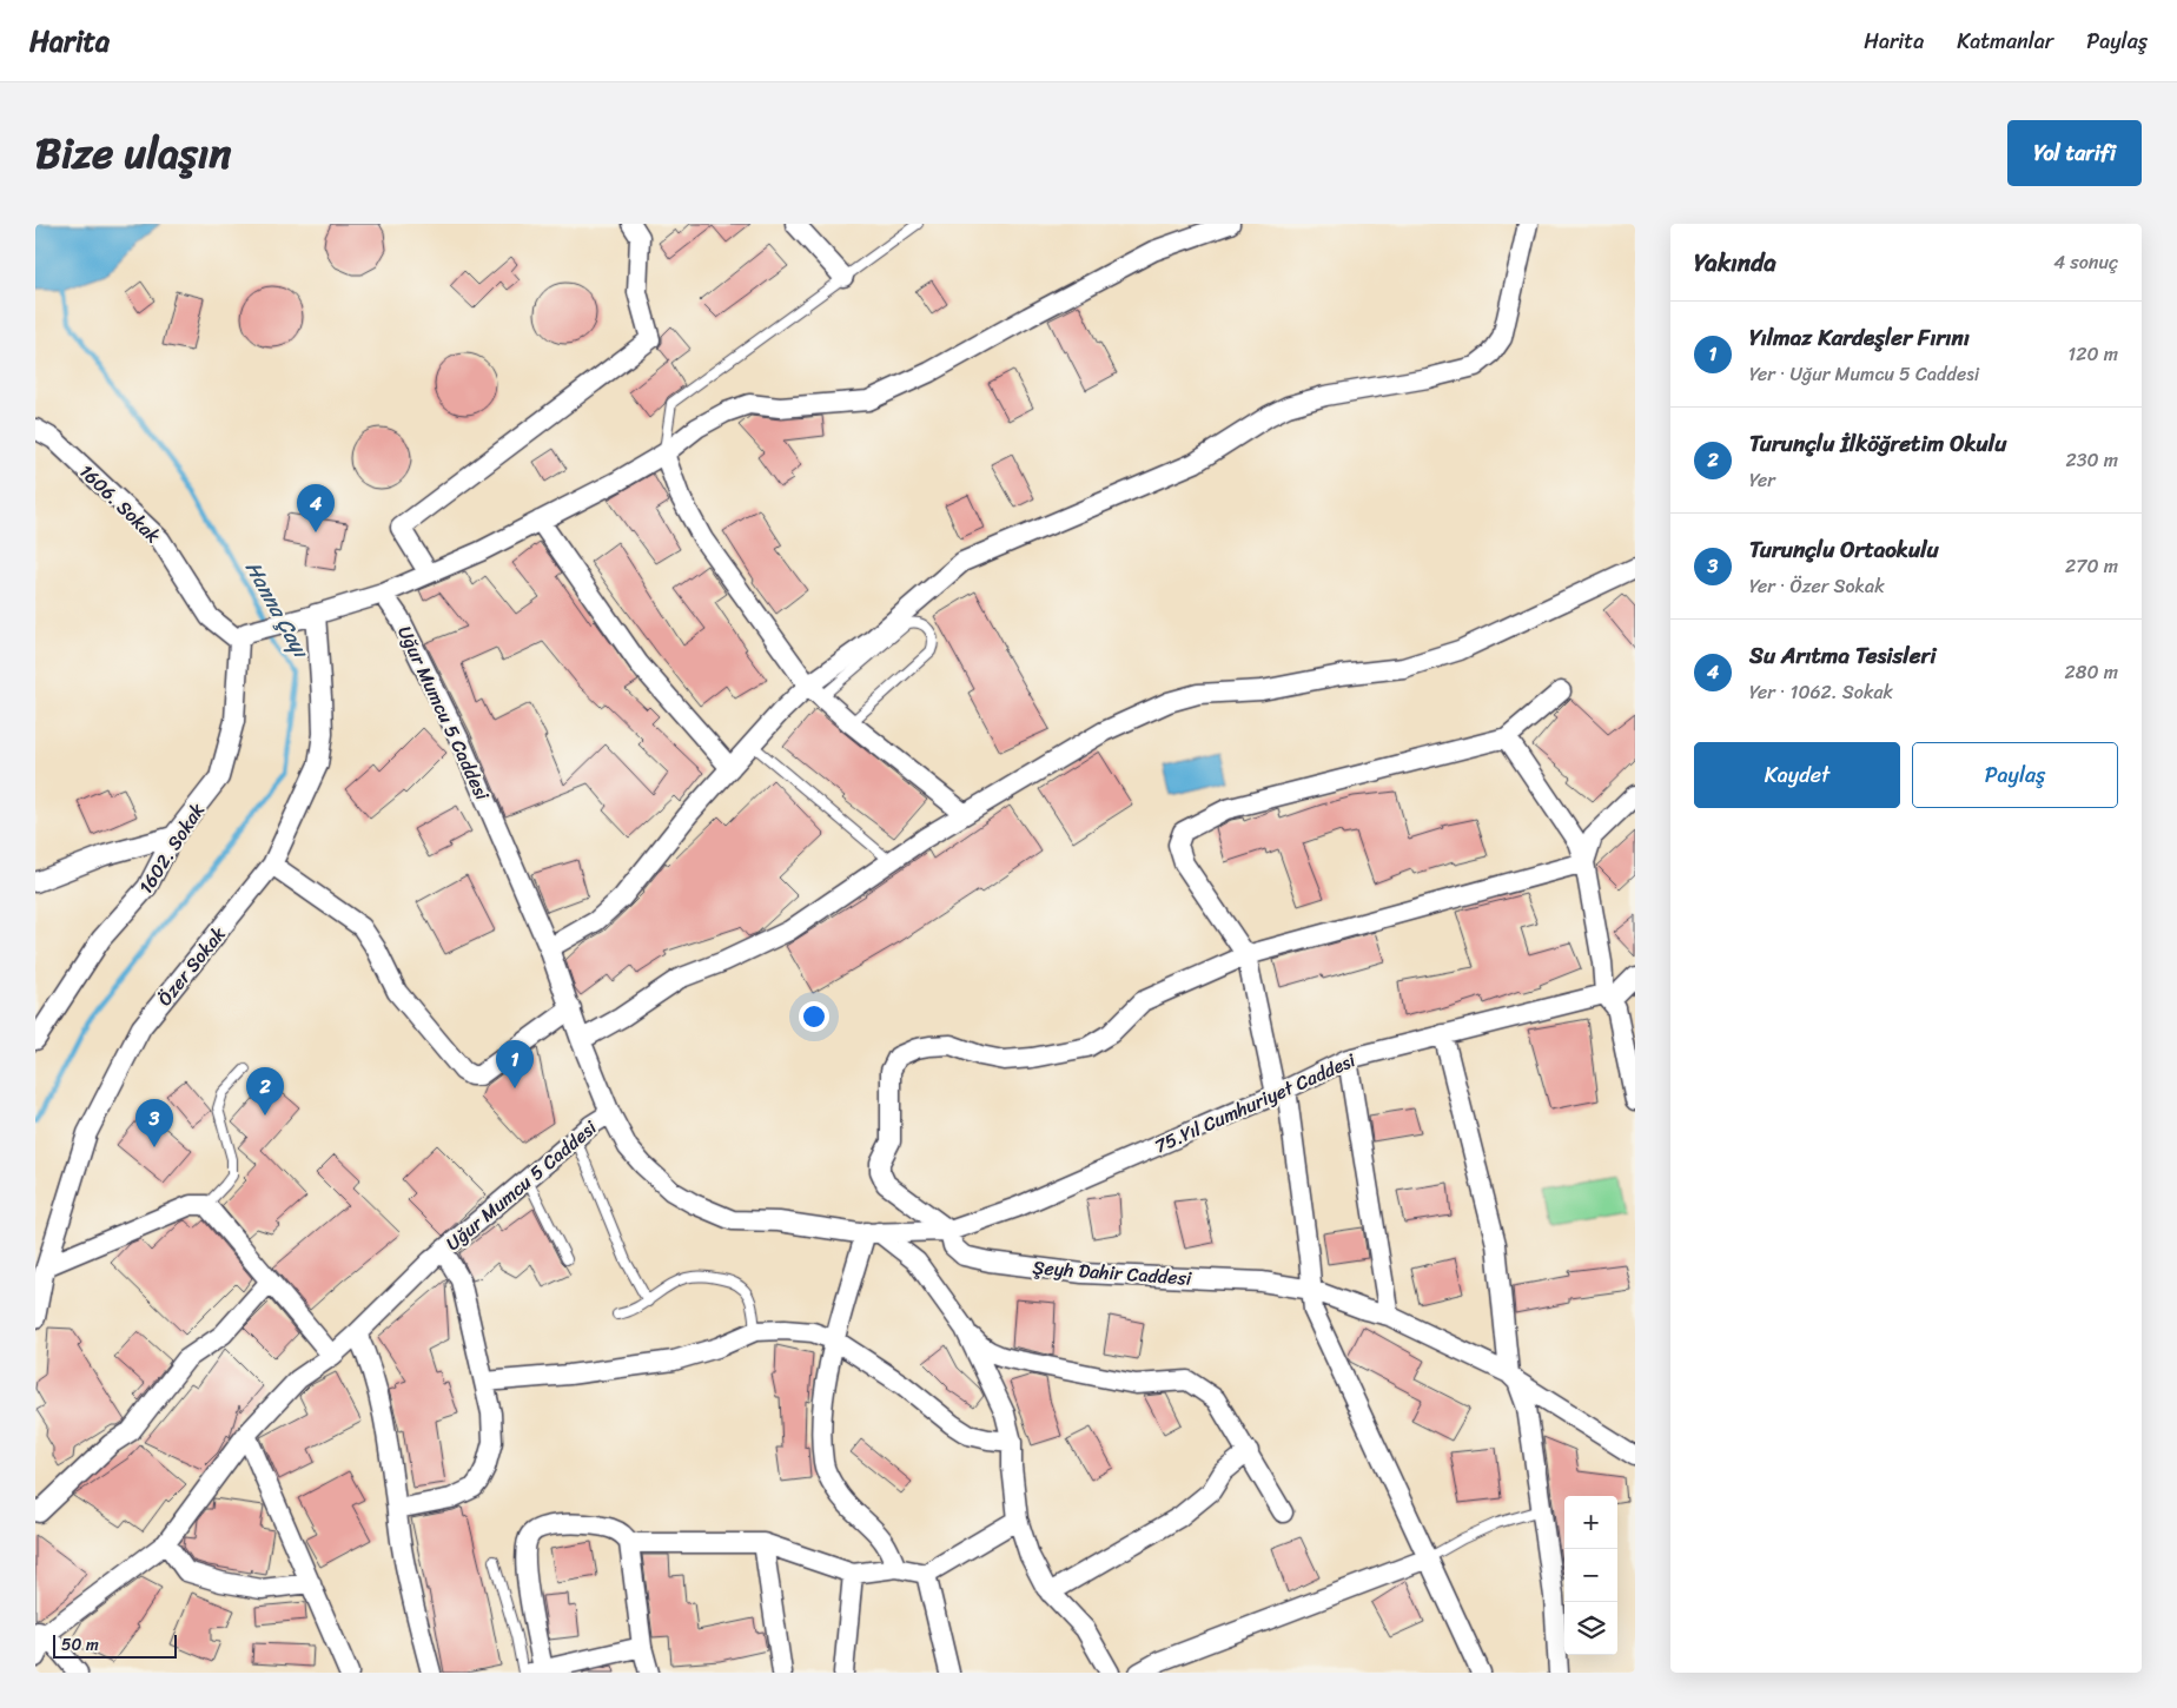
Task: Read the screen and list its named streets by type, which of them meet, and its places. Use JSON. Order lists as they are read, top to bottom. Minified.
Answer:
{"streets":{"street":["1606. Sokak","Uğur Mumcu 5 Caddesi","1602. Sokak","Özer Sokak","75.Yıl Cumhuriyet Caddesi","Şeyh Dahir Caddesi"]},"crossings":[["1606. Sokak","1602. Sokak"],["75.Yıl Cumhuriyet Caddesi","Şeyh Dahir Caddesi"]],"water":["Hanna Çayı"],"scale_bar":"50 m","page":{"header":"Harita","nav":["Harita","Katmanlar","Paylaş"],"title":"Bize ulaşın","buttons":["Yol tarifi",["Kaydet","Paylaş"]],"heading":["Yakında","4 sonuç"],"list":[{"mark":"1","name":"Yılmaz Kardeşler Fırını","note":"Yer · Uğur Mumcu 5 Caddesi","value":"120 m"},{"mark":"2","name":"Turunçlu İlköğretim Okulu","note":"Yer","value":"230 m"},{"mark":"3","name":"Turunçlu Ortaokulu","note":"Yer · Özer Sokak","value":"270 m"},{"mark":"4","name":"Su Arıtma Tesisleri","note":"Yer · 1062. Sokak","value":"280 m"}],"pins":["4","1","2","3"],"map_buttons":["+","−"],"scale":"50 m"}}
